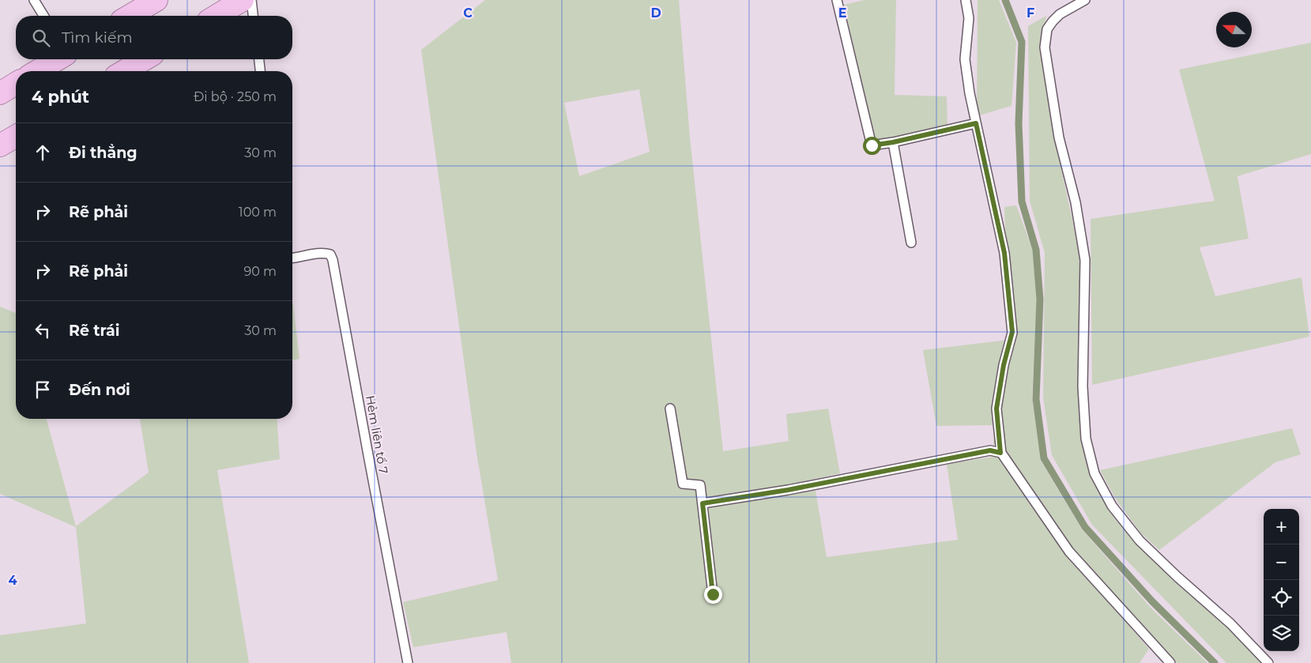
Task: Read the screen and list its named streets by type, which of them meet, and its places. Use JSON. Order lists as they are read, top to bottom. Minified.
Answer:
{"streets":{"lane":["Hẻm liên tổ 7"]},"north":"left","page":{"search":"Tìm kiếm","heading":["4 phút","Đi bộ · 250 m"],"list":[["Đi thẳng","30 m"],["Rẽ phải","100 m"],["Rẽ phải","90 m"],["Rẽ trái","30 m"],"Đến nơi"],"map_buttons":["+","−"]},"grid":{"columns":["C","D","E","F"],"rows":["4"]}}
